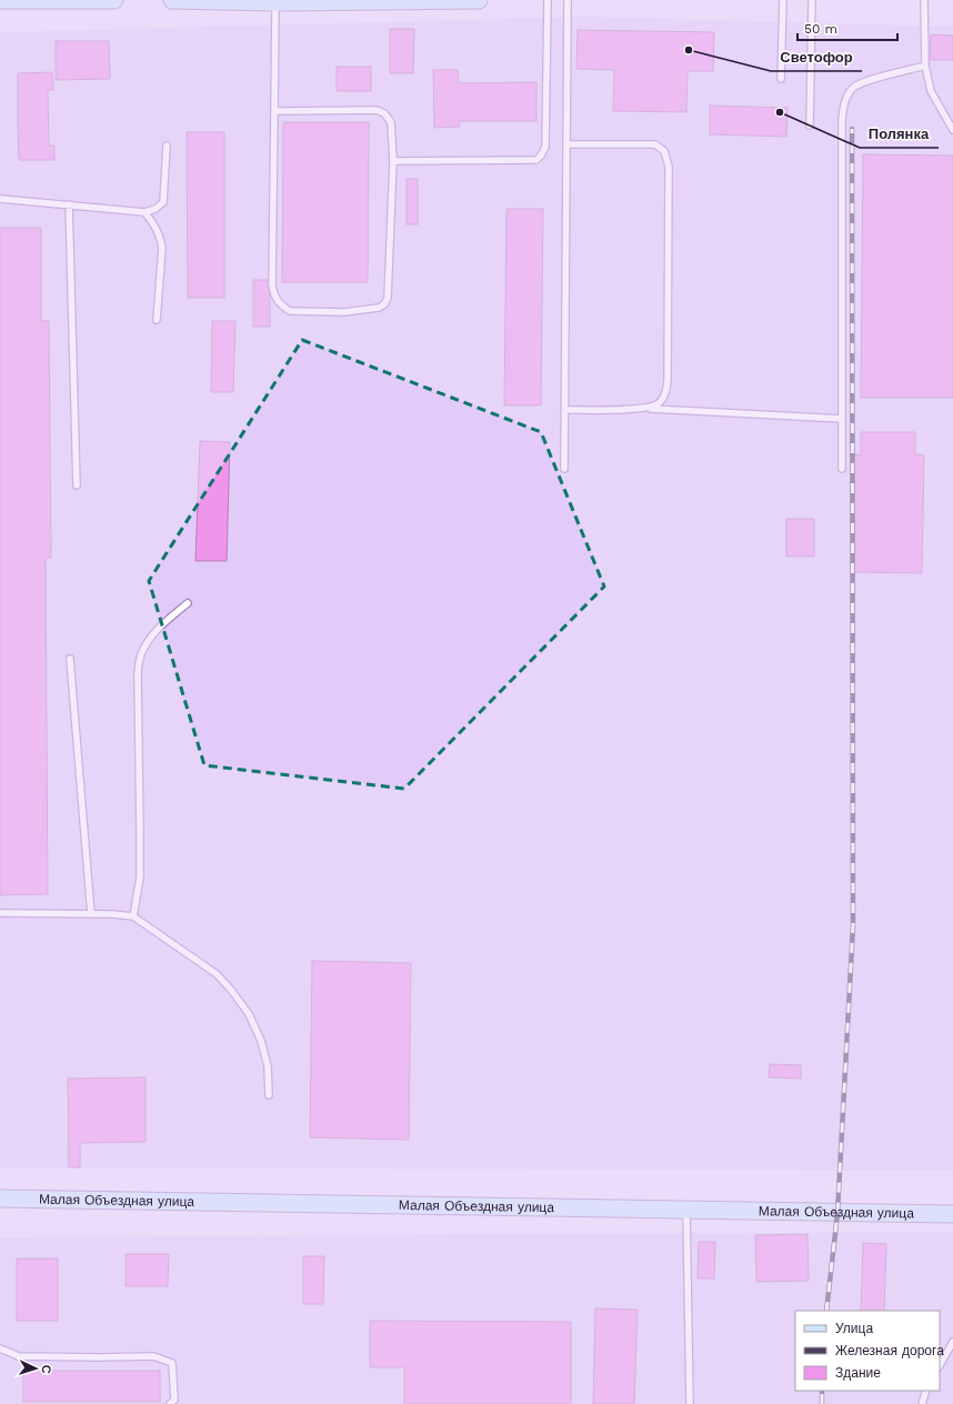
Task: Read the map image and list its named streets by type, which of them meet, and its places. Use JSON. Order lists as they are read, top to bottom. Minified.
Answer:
{"streets":{"street":["Малая Объездная улица"]},"places":["Светофор","Полянка"],"legend":["Улица","Железная дорога","Здание"],"scale_bar":"50 m","north":"right"}
